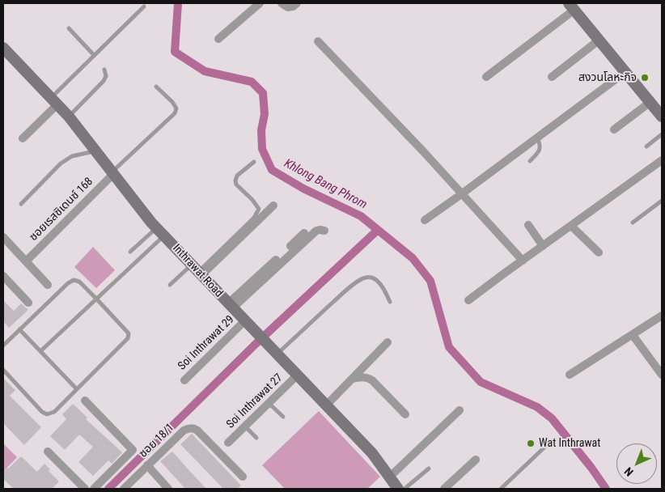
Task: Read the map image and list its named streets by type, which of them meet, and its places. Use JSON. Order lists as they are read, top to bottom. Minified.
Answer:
{"streets":{"street":["ซอยเรสซิเดนซ์ 168","Inthrawat Road","Soi Inthrawat 29","Soi Inthrawat 27","ซอย 18/1"]},"crossings":[["ซอยเรสซิเดนซ์ 168","Inthrawat Road"],["Inthrawat Road","Soi Inthrawat 29"],["Inthrawat Road","Soi Inthrawat 27"]],"water":["Khlong Bang Phrom"],"places":["สงวนโลหะกิจ","Wat Inthrawat"],"north":"bottom left"}
